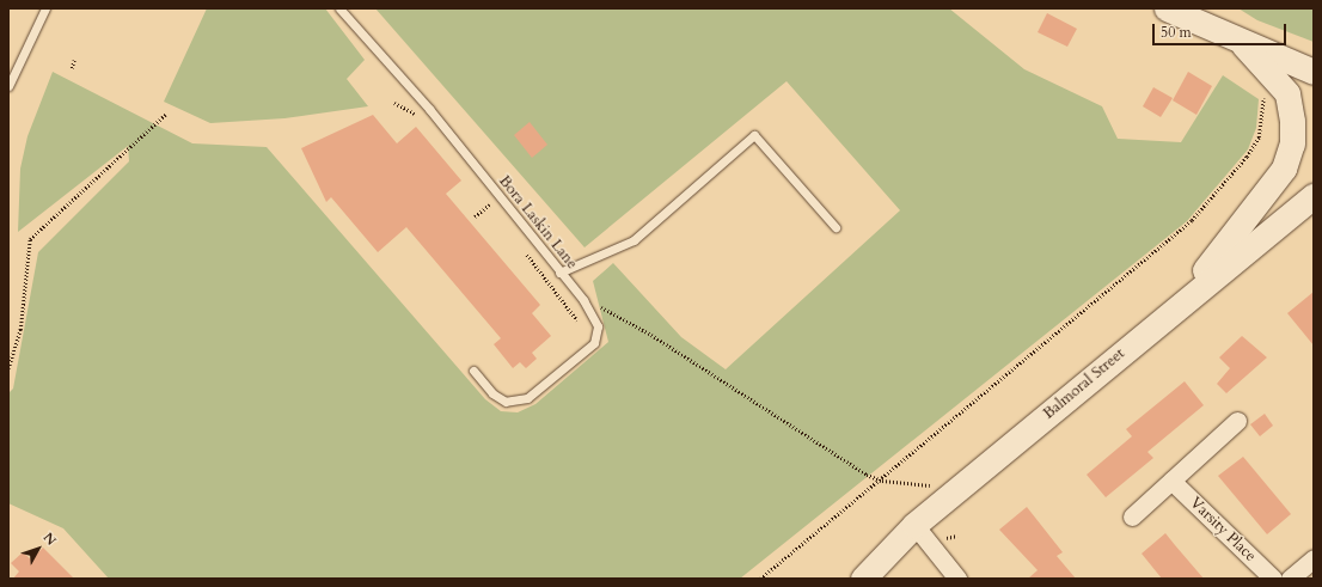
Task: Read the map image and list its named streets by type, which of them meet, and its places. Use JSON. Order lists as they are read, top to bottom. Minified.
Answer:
{"streets":{"main road":["Balmoral Street"],"street":["Varsity Place"],"lane":["Bora Laskin Lane"]},"scale_bar":"50 m","north":"top right"}
